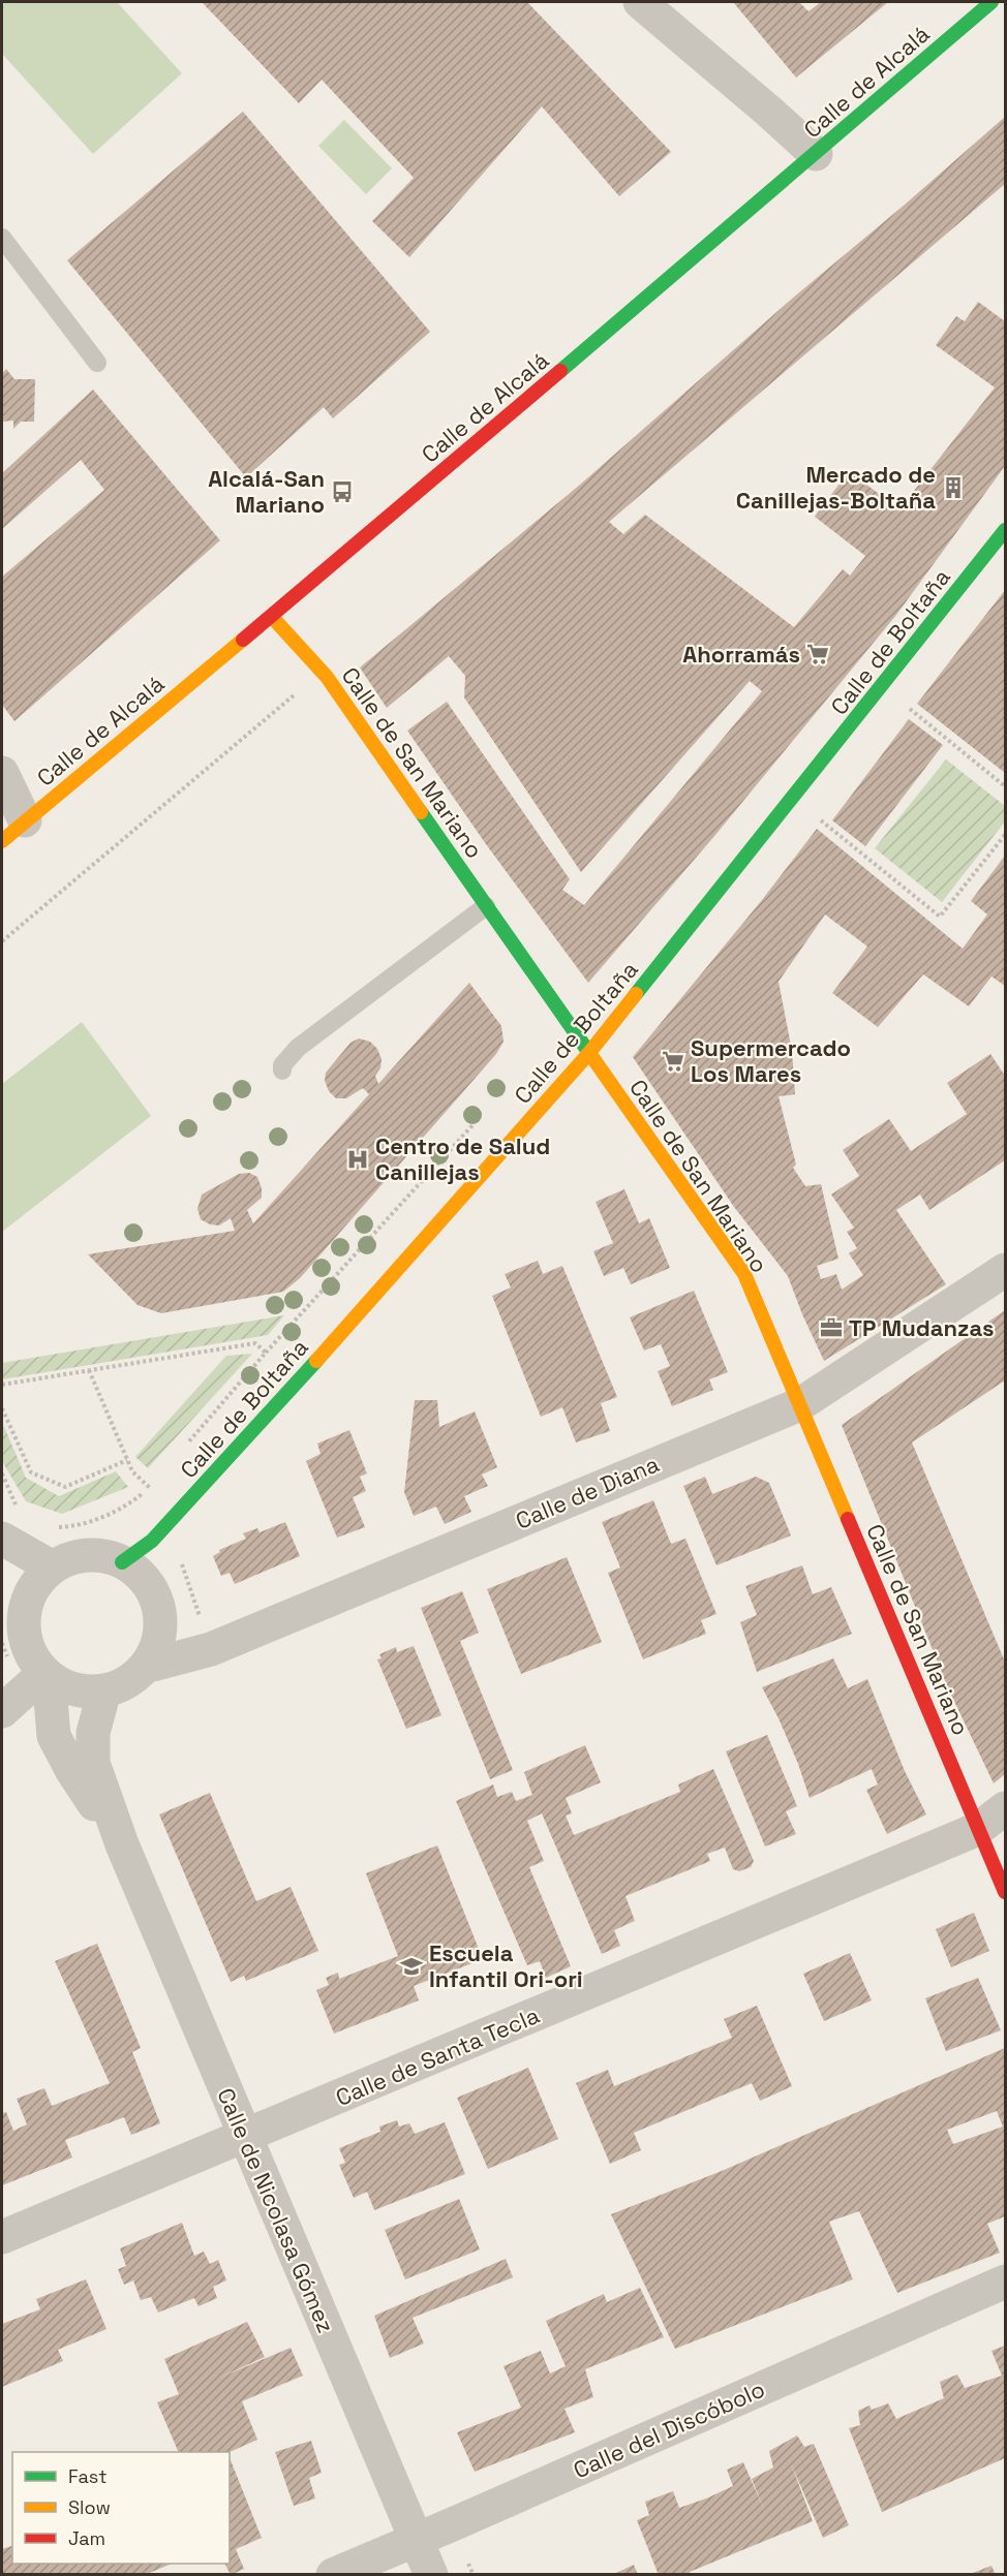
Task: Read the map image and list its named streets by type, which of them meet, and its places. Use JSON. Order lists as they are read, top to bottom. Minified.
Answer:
{"streets":{"street":["Calle de Alcalá","Calle de Boltaña","Calle de San Mariano","Calle de Diana","Calle de Santa Tecla","Calle de Nicolasa Gómez","Calle del Discóbolo"]},"crossings":[["Calle de Alcalá","Calle de San Mariano"],["Calle de Boltaña","Calle de San Mariano"],["Calle de Boltaña","Calle de Diana"],["Calle de Boltaña","Calle de Nicolasa Gómez"],["Calle de San Mariano","Calle de Diana"],["Calle de San Mariano","Calle de Santa Tecla"],["Calle de Diana","Calle de Nicolasa Gómez"],["Calle de Santa Tecla","Calle de Nicolasa Gómez"],["Calle de Nicolasa Gómez","Calle del Discóbolo"]],"places":{"building":["Mercado de Canillejas-Boltaña"],"bus stop":["Alcalá-San Mariano"],"supermarket":["Ahorramás","Supermercado Los Mares"],"hospital":["Centro de Salud Canillejas"],"office":["TP Mudanzas"],"school or university":["Escuela Infantil Ori-ori"]},"legend":["Fast","Slow","Jam"]}
